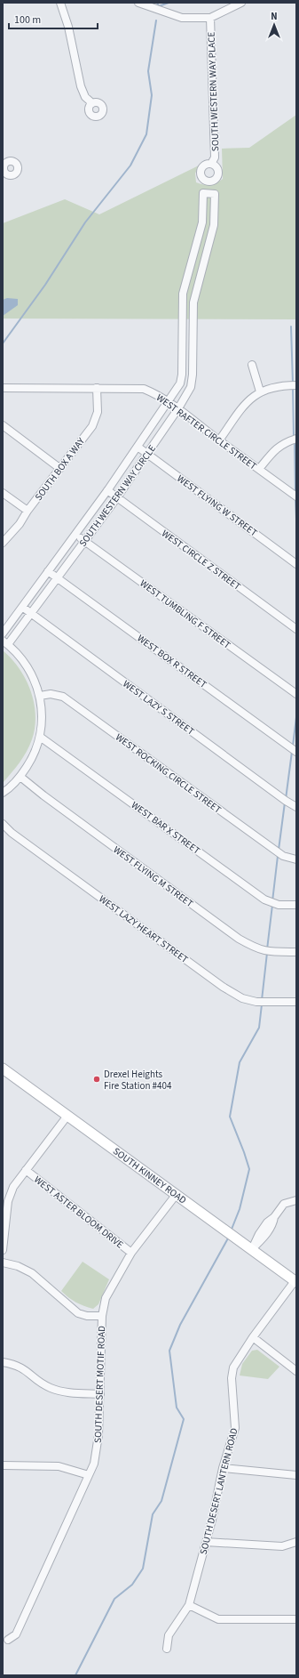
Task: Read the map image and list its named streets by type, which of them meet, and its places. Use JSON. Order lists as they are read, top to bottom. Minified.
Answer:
{"streets":{"main road":["SOUTH KINNEY ROAD"],"street":["SOUTH WESTERN WAY PLACE","WEST RAFTER CIRCLE STREET","SOUTH BOX A WAY","SOUTH WESTERN WAY CIRCLE","WEST FLYING W STREET","WEST CIRCLE Z STREET","WEST TUMBLING F STREET","WEST BOX R STREET","WEST LAZY S STREET","WEST ROCKING CIRCLE STREET","WEST BAR X STREET","WEST FLYING M STREET","WEST LAZY HEART STREET","WEST ASTER BLOOM DRIVE","SOUTH DESERT MOTIF ROAD","SOUTH DESERT LANTERN ROAD"]},"crossings":[["WEST RAFTER CIRCLE STREET","SOUTH BOX A WAY"],["WEST RAFTER CIRCLE STREET","SOUTH WESTERN WAY CIRCLE"],["SOUTH WESTERN WAY CIRCLE","WEST FLYING W STREET"],["SOUTH WESTERN WAY CIRCLE","WEST CIRCLE Z STREET"],["SOUTH WESTERN WAY CIRCLE","WEST TUMBLING F STREET"],["SOUTH WESTERN WAY CIRCLE","WEST BOX R STREET"],["SOUTH WESTERN WAY CIRCLE","WEST LAZY S STREET"],["SOUTH WESTERN WAY CIRCLE","WEST ROCKING CIRCLE STREET"],["SOUTH WESTERN WAY CIRCLE","WEST BAR X STREET"],["SOUTH WESTERN WAY CIRCLE","WEST FLYING M STREET"],["SOUTH KINNEY ROAD","SOUTH DESERT MOTIF ROAD"],["SOUTH KINNEY ROAD","SOUTH DESERT LANTERN ROAD"],["WEST ASTER BLOOM DRIVE","SOUTH DESERT MOTIF ROAD"]],"places":["Drexel Heights Fire Station #404"],"scale_bar":"100 m","north":"top"}
